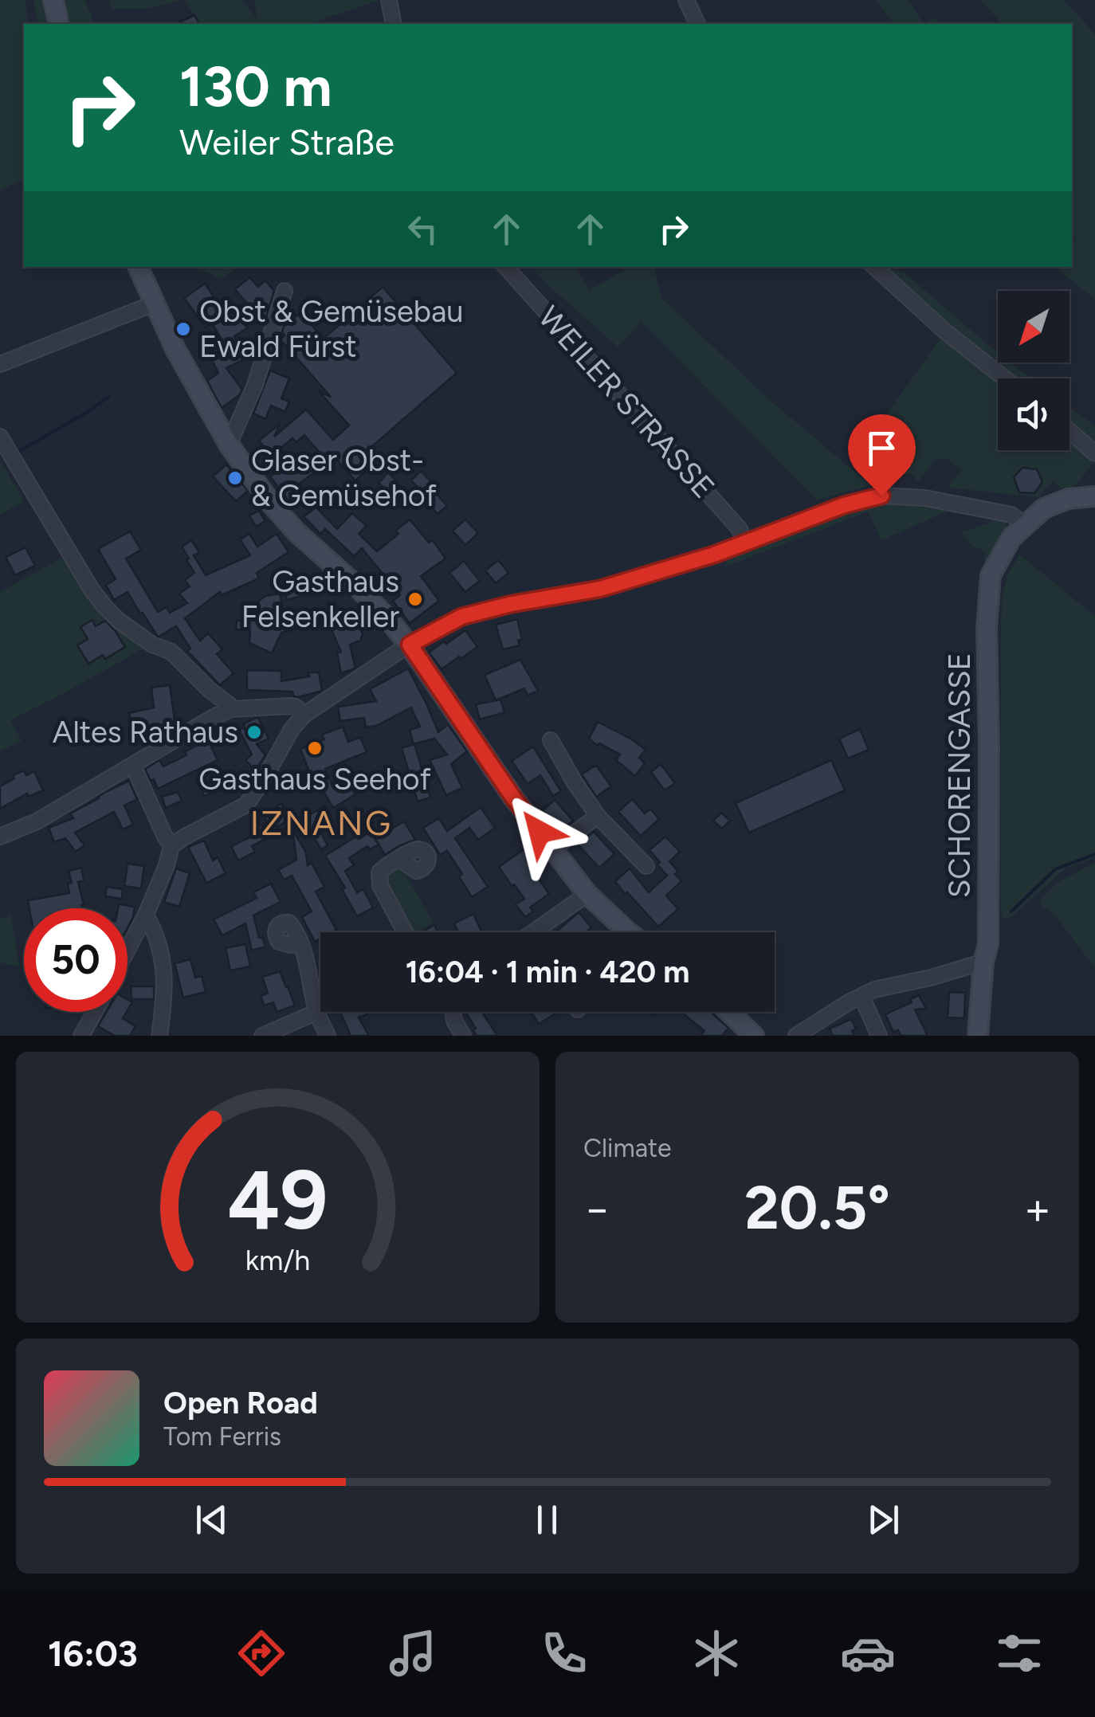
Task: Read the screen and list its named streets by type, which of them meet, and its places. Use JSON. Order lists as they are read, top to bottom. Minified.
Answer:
{"streets":{"main road":["SCHORENGASSE"],"street":["WEILER STRASSE"]},"districts":["IZNANG"],"places":["Obst & Gemüsebau Ewald Fürst","Glaser Obst- & Gemüsehof","Gasthaus Felsenkeller","Altes Rathaus","Gasthaus Seehof"],"north":"bottom left","page":{"turn":["130 m","Weiler Straße"],"limit":"50","trip":"16:04 · 1 min · 420 m","tile":"Climate","heat":["−","20.5°","+"],"song":["Open Road","Tom Ferris"],"tabs":"16:03","gauge":["49","km/h"]}}
